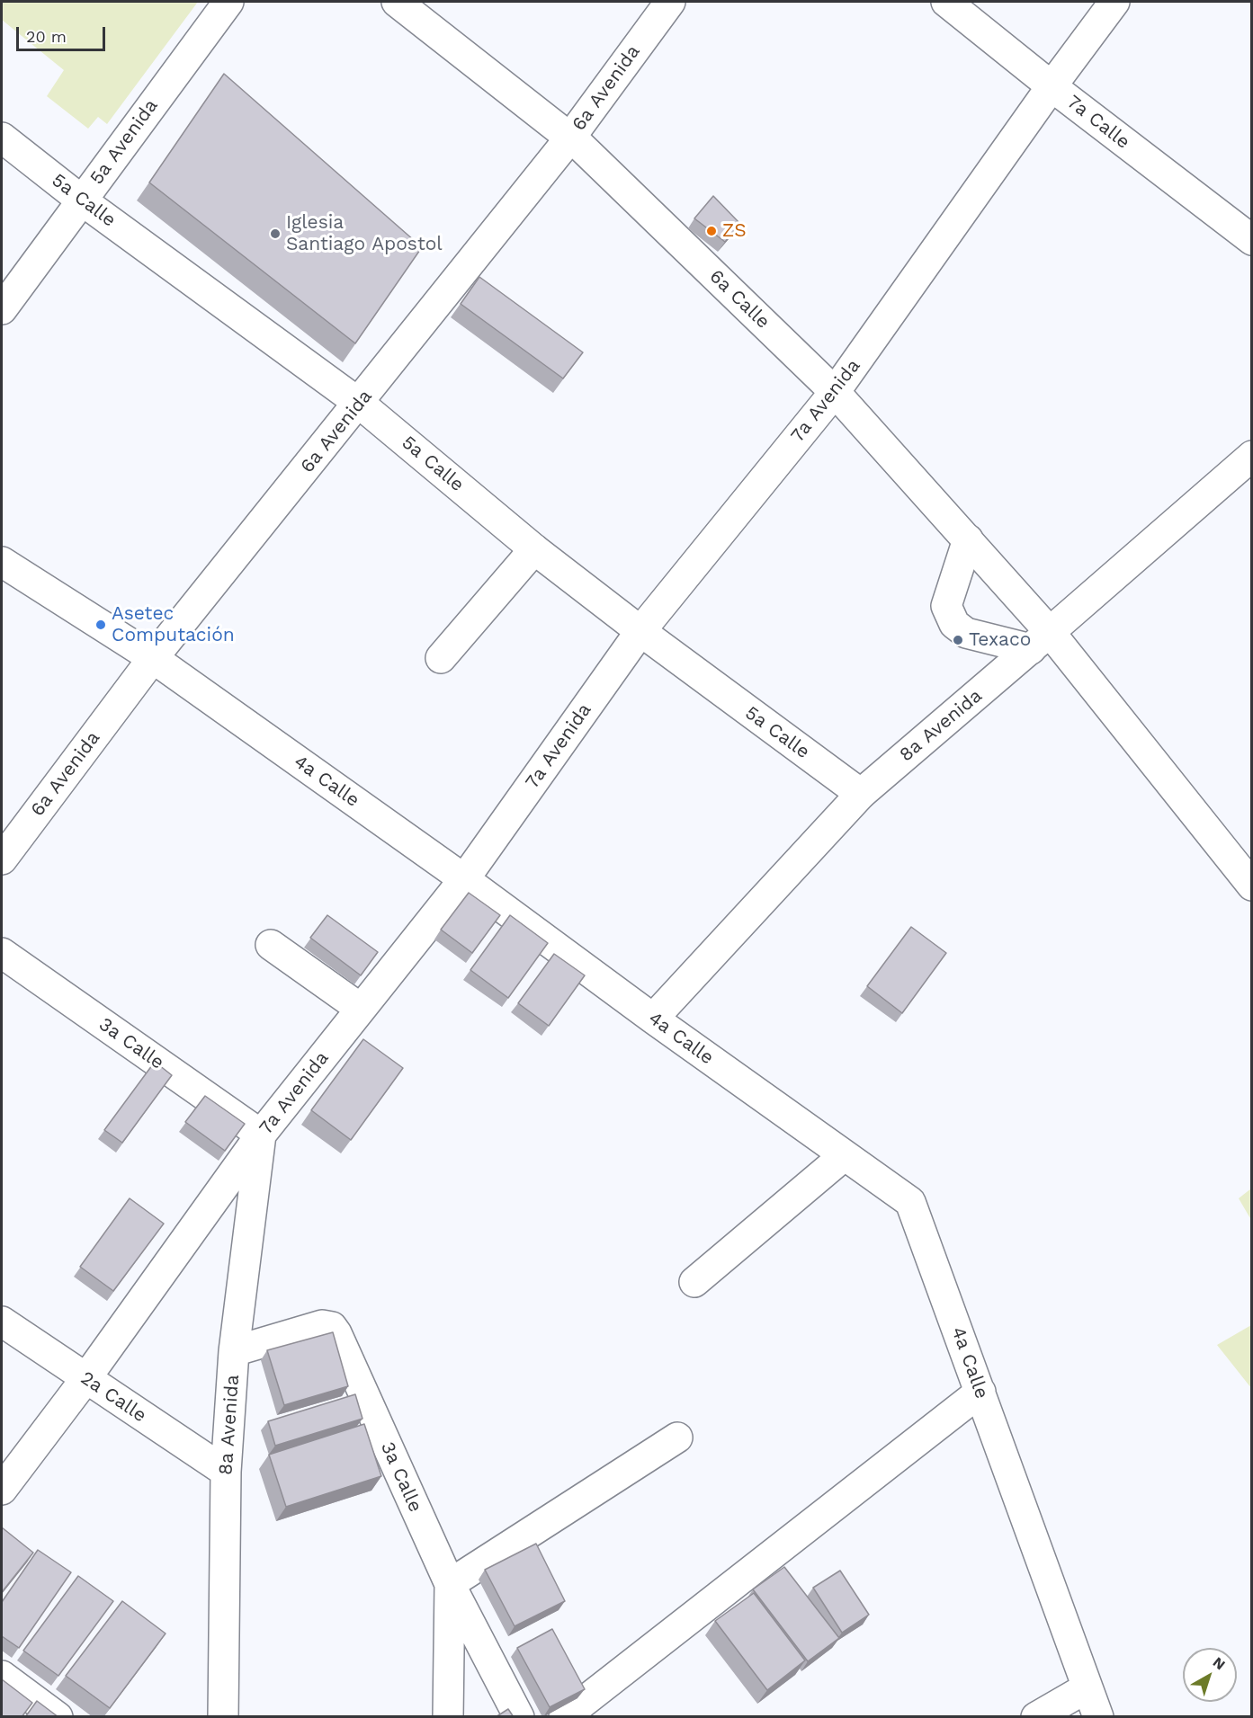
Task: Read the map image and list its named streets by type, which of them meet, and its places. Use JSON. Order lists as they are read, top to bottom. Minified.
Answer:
{"streets":{"street":["6a Avenida","7a Calle","5a Avenida","5a Calle","6a Calle","7a Avenida","8a Avenida","4a Calle","3a Calle","2a Calle"]},"crossings":[["6a Avenida","5a Calle"],["6a Avenida","6a Calle"],["6a Avenida","4a Calle"],["7a Calle","7a Avenida"],["5a Avenida","5a Calle"],["5a Calle","7a Avenida"],["5a Calle","8a Avenida"],["6a Calle","7a Avenida"],["6a Calle","8a Avenida"],["7a Avenida","8a Avenida"],["7a Avenida","4a Calle"],["7a Avenida","3a Calle"],["7a Avenida","2a Calle"],["8a Avenida","4a Calle"],["8a Avenida","3a Calle"],["8a Avenida","2a Calle"]],"places":["ZS","Iglesia Santiago Apostol","Asetec Computación","Texaco"],"scale_bar":"20 m","north":"top right"}
